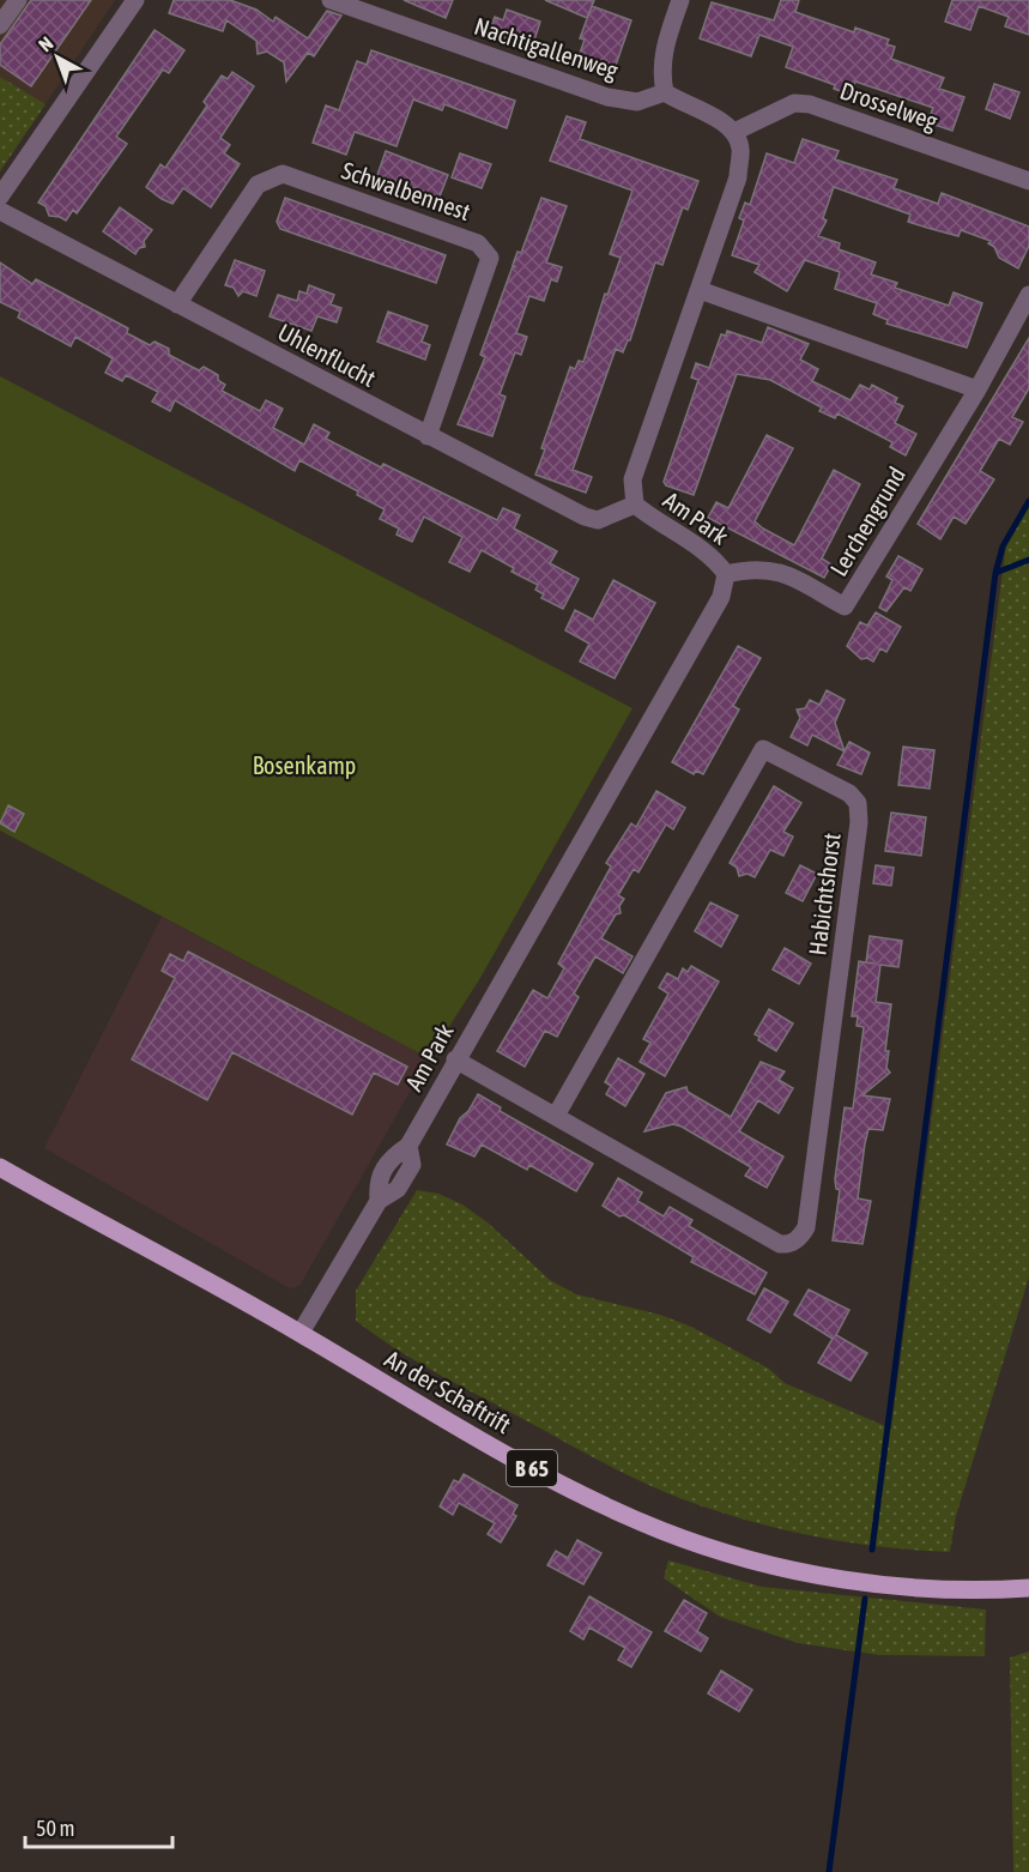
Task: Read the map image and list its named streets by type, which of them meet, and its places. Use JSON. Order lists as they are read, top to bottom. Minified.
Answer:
{"streets":{"main road":["An der Schaftrift","B 65"],"street":["Nachtigallenweg","Drosselweg","Schwalbennest","Uhlenflucht","Am Park","Lerchengrund","Habichtshorst"]},"crossings":[["Drosselweg","Am Park"],["Schwalbennest","Uhlenflucht"],["Uhlenflucht","Am Park"],["Am Park","Lerchengrund"],["Am Park","Habichtshorst"],["Am Park","An der Schaftrift"]],"parks":["Bosenkamp"],"scale_bar":"50 m","north":"top left"}
